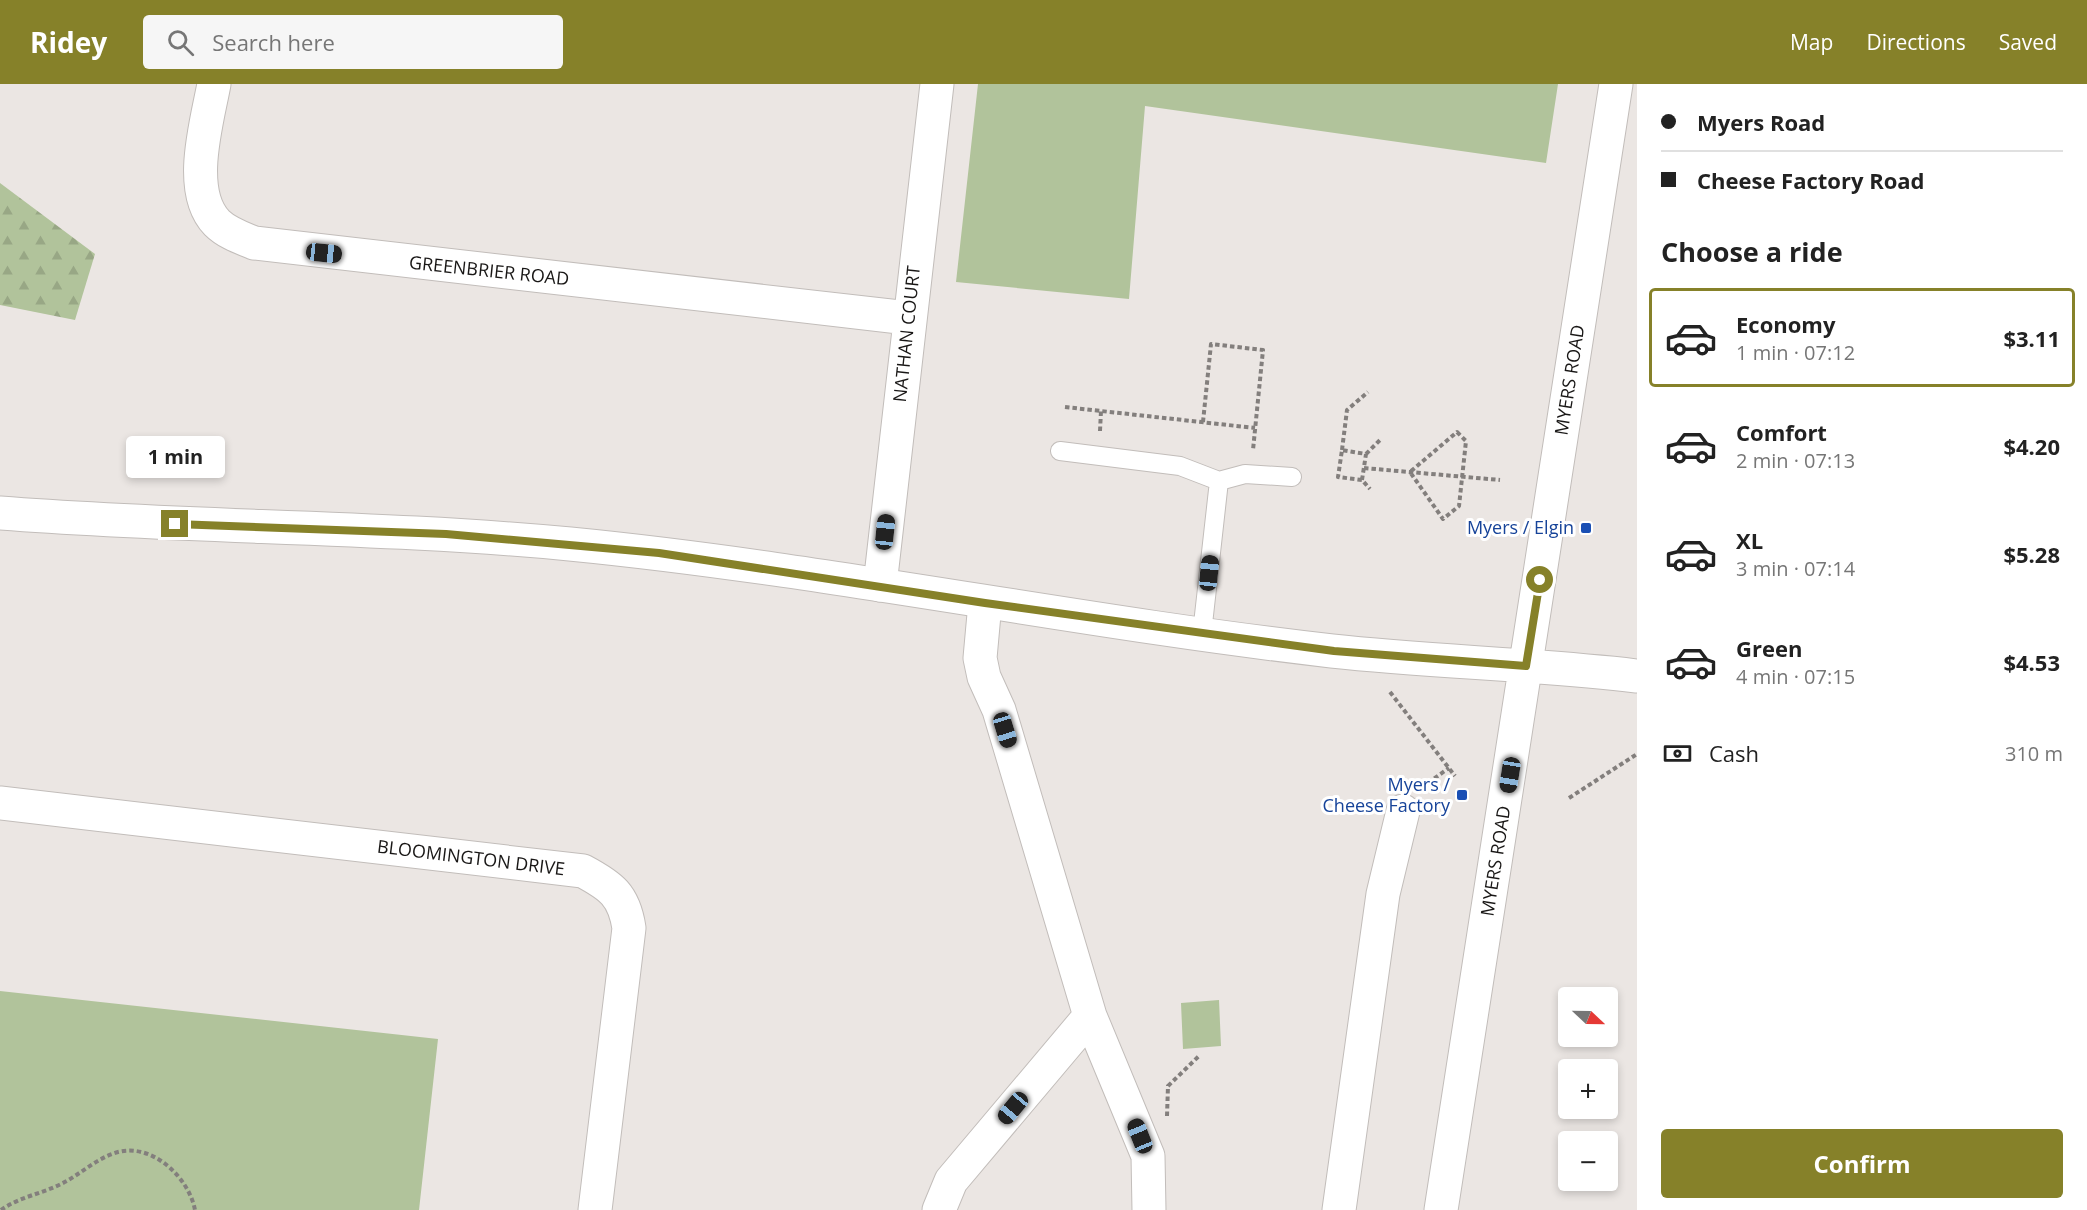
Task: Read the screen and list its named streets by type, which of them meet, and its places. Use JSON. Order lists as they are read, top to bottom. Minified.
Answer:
{"streets":{"street":["GREENBRIER ROAD","NATHAN COURT","MYERS ROAD","BLOOMINGTON DRIVE"]},"crossings":[["GREENBRIER ROAD","NATHAN COURT"]],"places":{"transit":["Myers / Elgin","Myers / Cheese Factory"]},"north":"right","page":{"header":"Ridey","search":"Search here","nav":["Map","Directions","Saved"],"banner":["Myers Road","Cheese Factory Road"],"heading":"Choose a ride","list":[{"name":"Economy","note":"1 min · 07:12","value":"$3.11"},{"name":"Comfort","note":"2 min · 07:13","value":"$4.20"},{"name":"XL","note":"3 min · 07:14","value":"$5.28"},{"name":"Green","note":"4 min · 07:15","value":"$4.53"}],"bubble":"1 min","pay":["Cash","310 m"],"map_buttons":["+","−"],"buttons":"Confirm"}}
